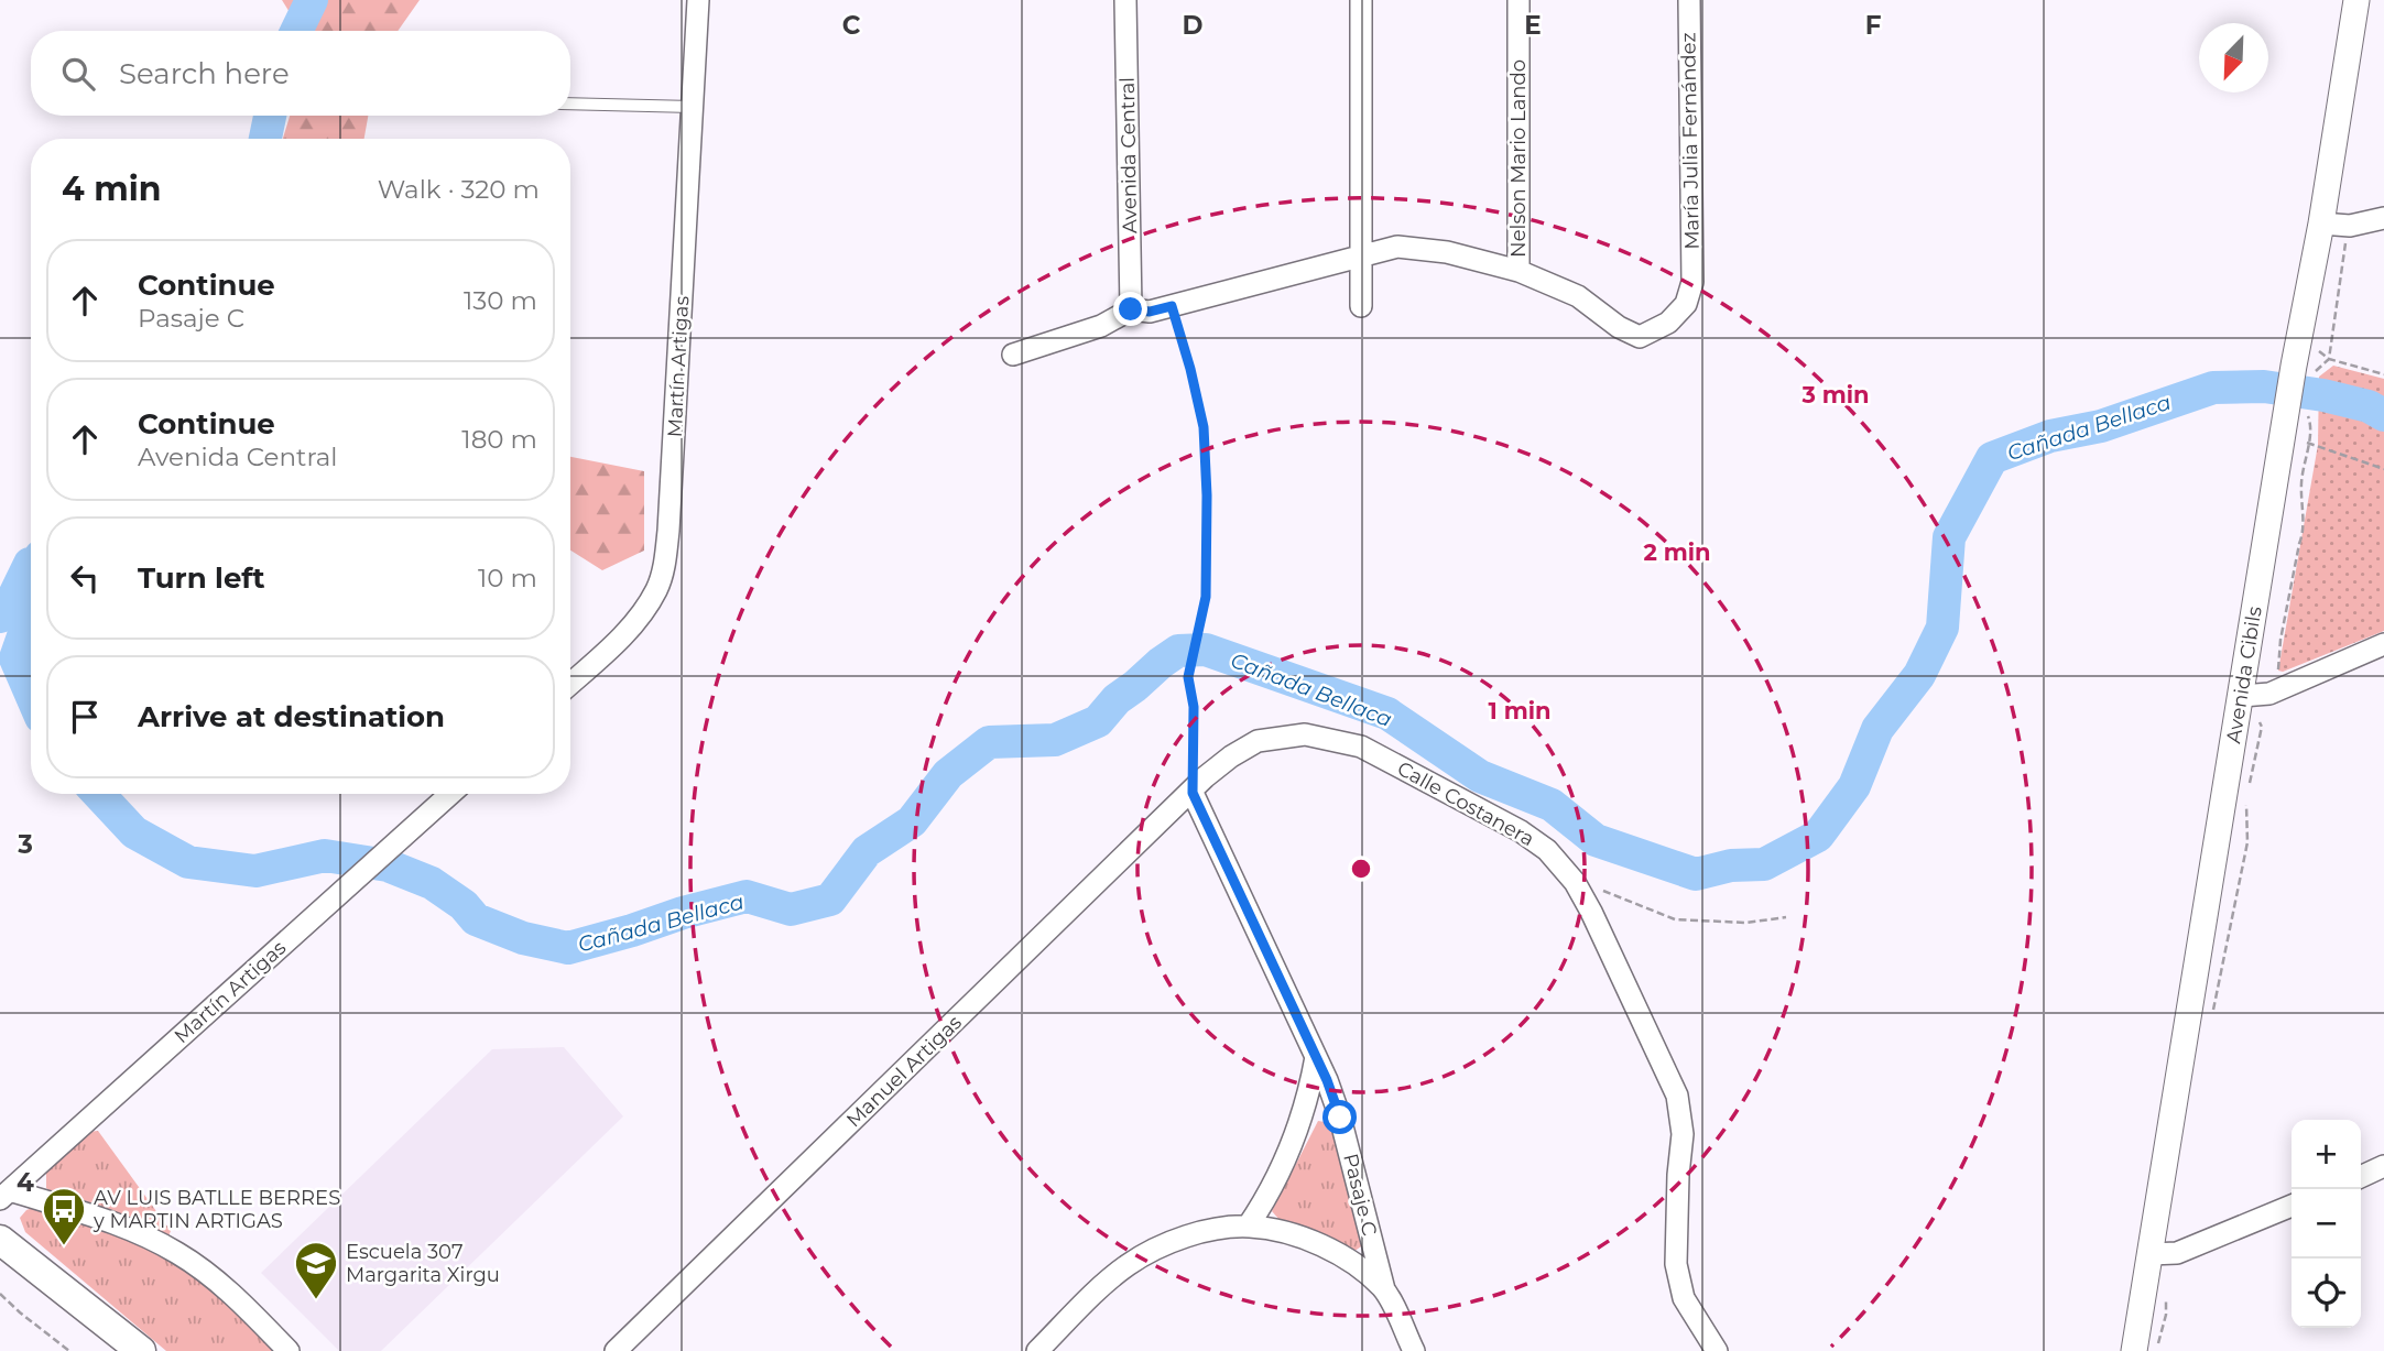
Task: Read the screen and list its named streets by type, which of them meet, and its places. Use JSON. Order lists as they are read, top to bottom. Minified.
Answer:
{"streets":{"street":["María Julia Fernández","Avenida Central","Nelson Mario Lando","Martín Artigas","Avenida Cibils","Calle Costanera","Manuel Artigas","Pasaje C"]},"crossings":[["María Julia Fernández","Nelson Mario Lando"],["Calle Costanera","Manuel Artigas"],["Calle Costanera","Pasaje C"],["Manuel Artigas","Pasaje C"]],"water":["Cañada Bellaca"],"places":{"bus stop":["AV LUIS BATLLE BERRES y MARTIN ARTIGAS"],"school or university":["Escuela 307 Margarita Xirgu"]},"north":"bottom left","page":{"search":"Search here","heading":["4 min","Walk · 320 m"],"list":[["Continue","Pasaje C","130 m"],["Continue","Avenida Central","180 m"],["Turn left","10 m"],"Arrive at destination"],"map_buttons":["+","−"]},"grid":{"columns":["C","D","E","F"],"rows":["3","4"]},"rings":["3 min","2 min","1 min"]}
